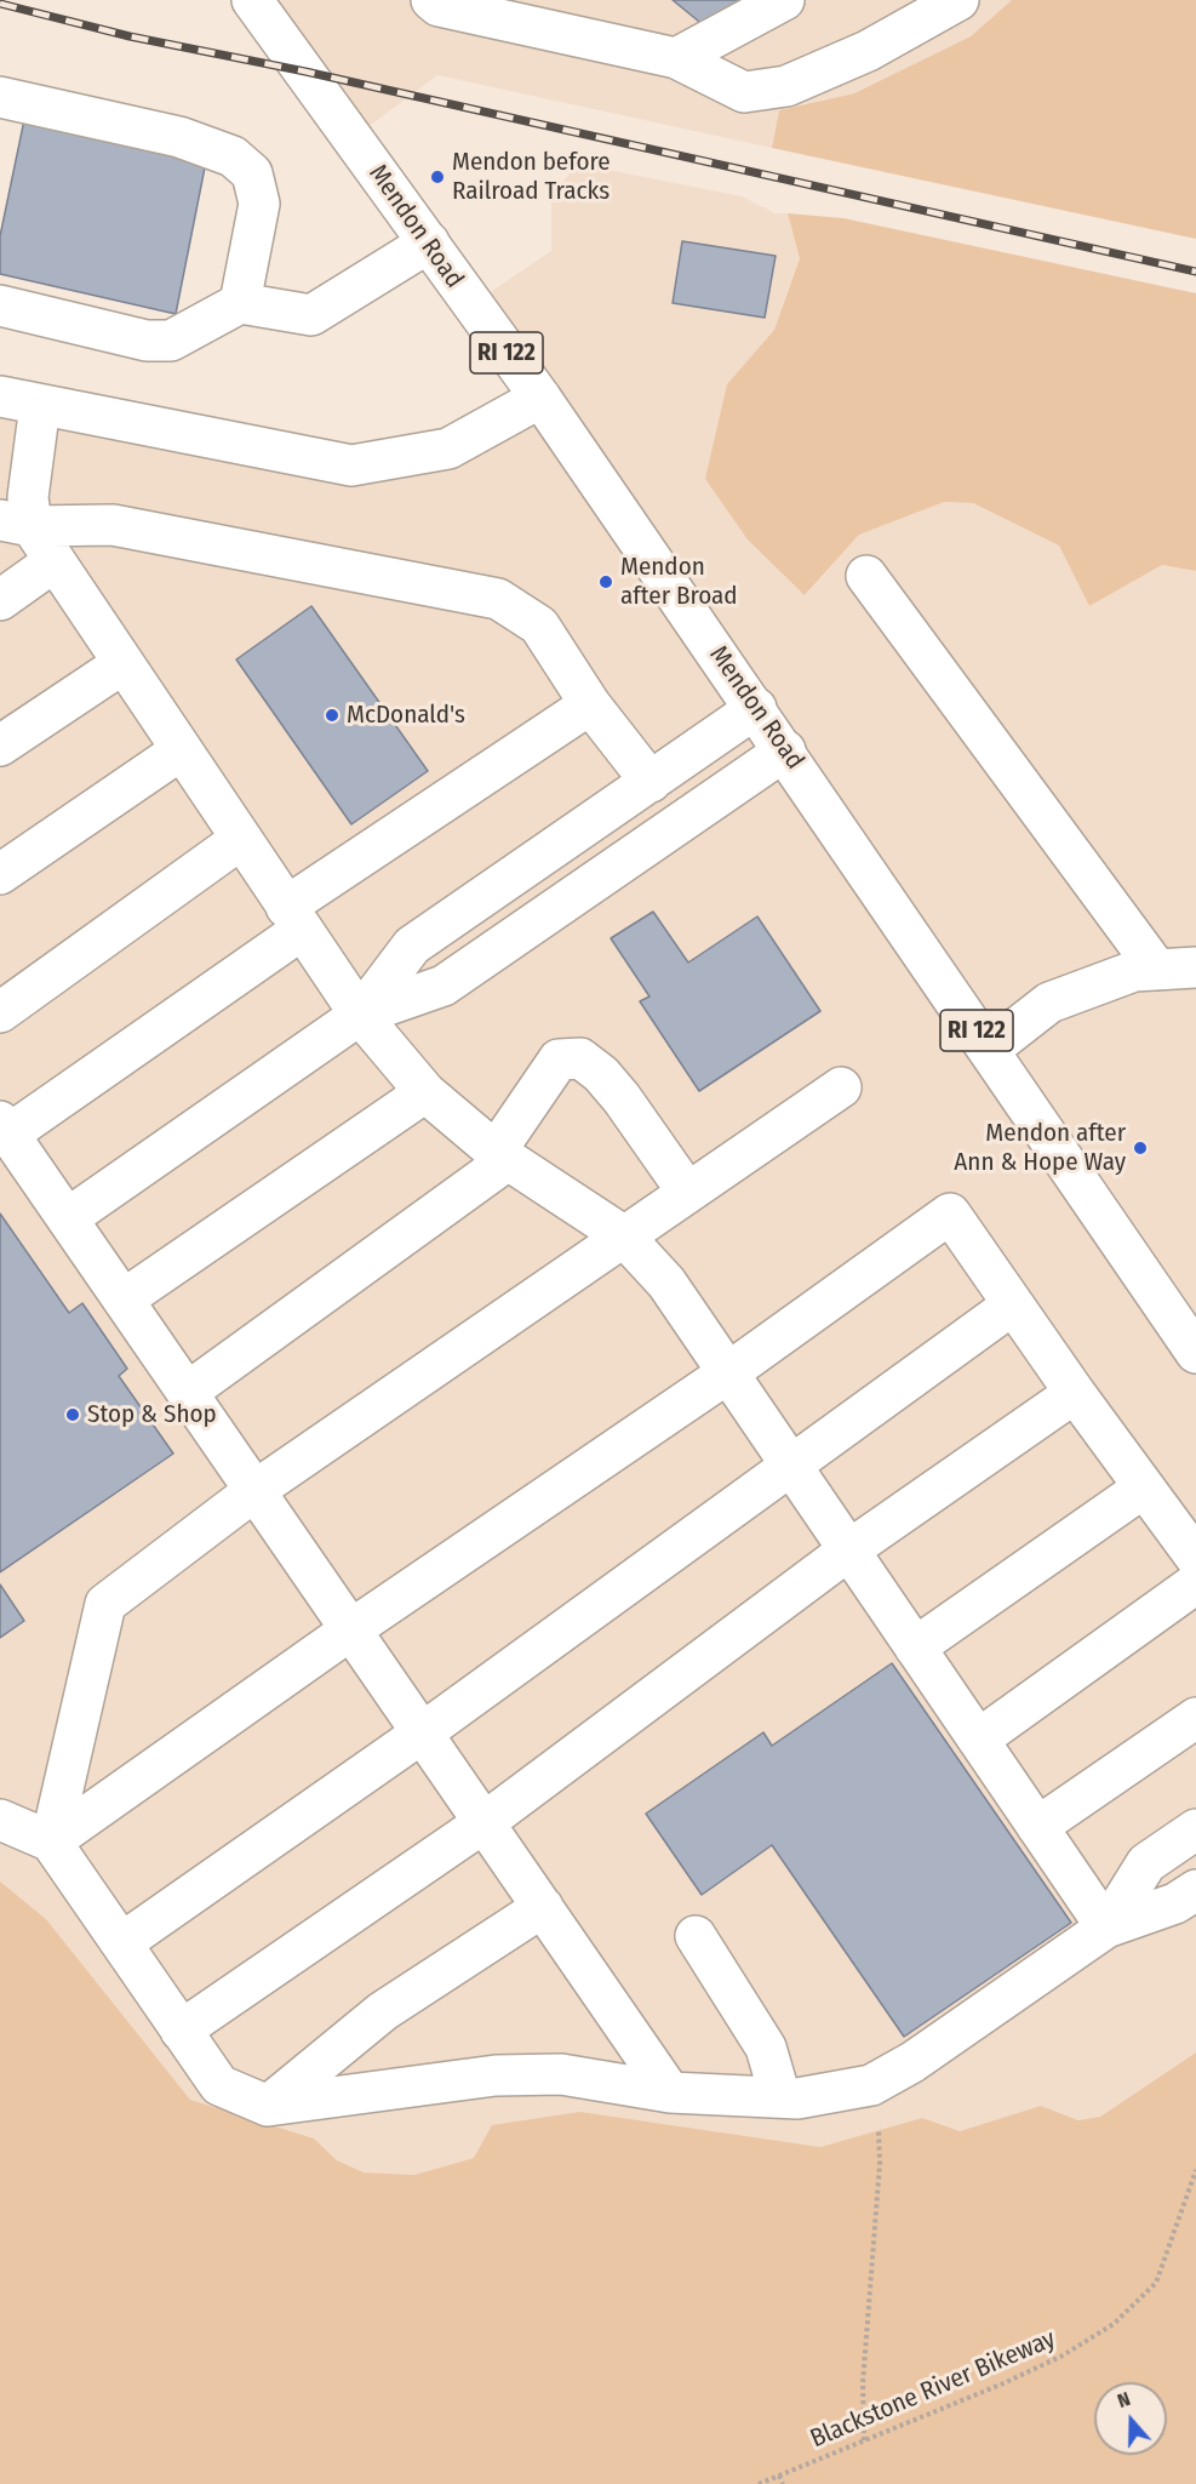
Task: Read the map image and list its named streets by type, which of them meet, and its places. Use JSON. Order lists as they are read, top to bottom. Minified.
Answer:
{"streets":{"main road":["Mendon Road","RI 122"],"path":["Blackstone River Bikeway"]},"places":["Mendon before Railroad Tracks","Mendon after Broad","McDonald's","Mendon after Ann & Hope Way","Stop & Shop"],"north":"top"}
